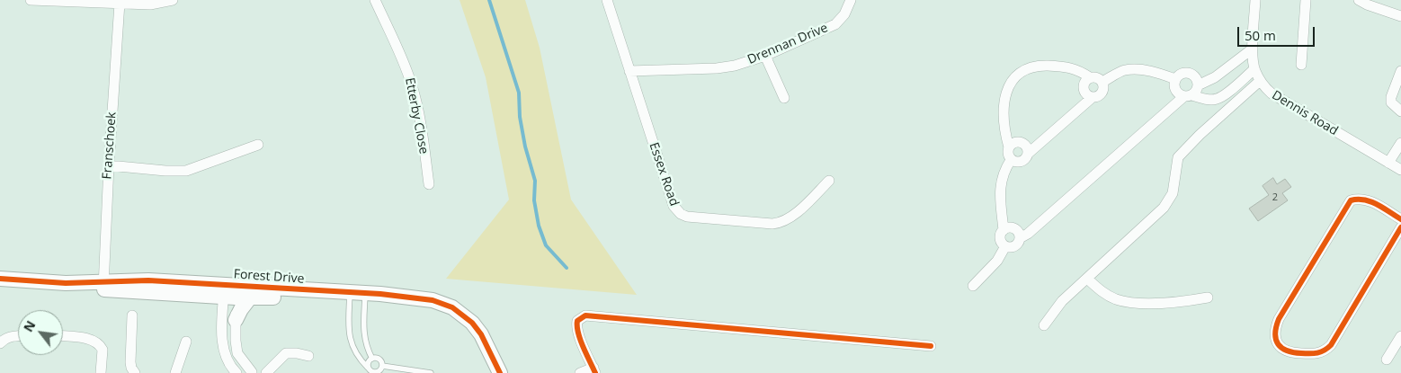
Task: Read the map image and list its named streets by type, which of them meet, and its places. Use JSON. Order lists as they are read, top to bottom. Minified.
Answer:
{"streets":{"street":["Drennan Drive","Dennis Road","Etterby Close","Franschoek","Essex Road","Forest Drive"]},"crossings":[["Drennan Drive","Essex Road"],["Franschoek","Forest Drive"]],"house_numbers":["2"],"scale_bar":"50 m","north":"top left"}
